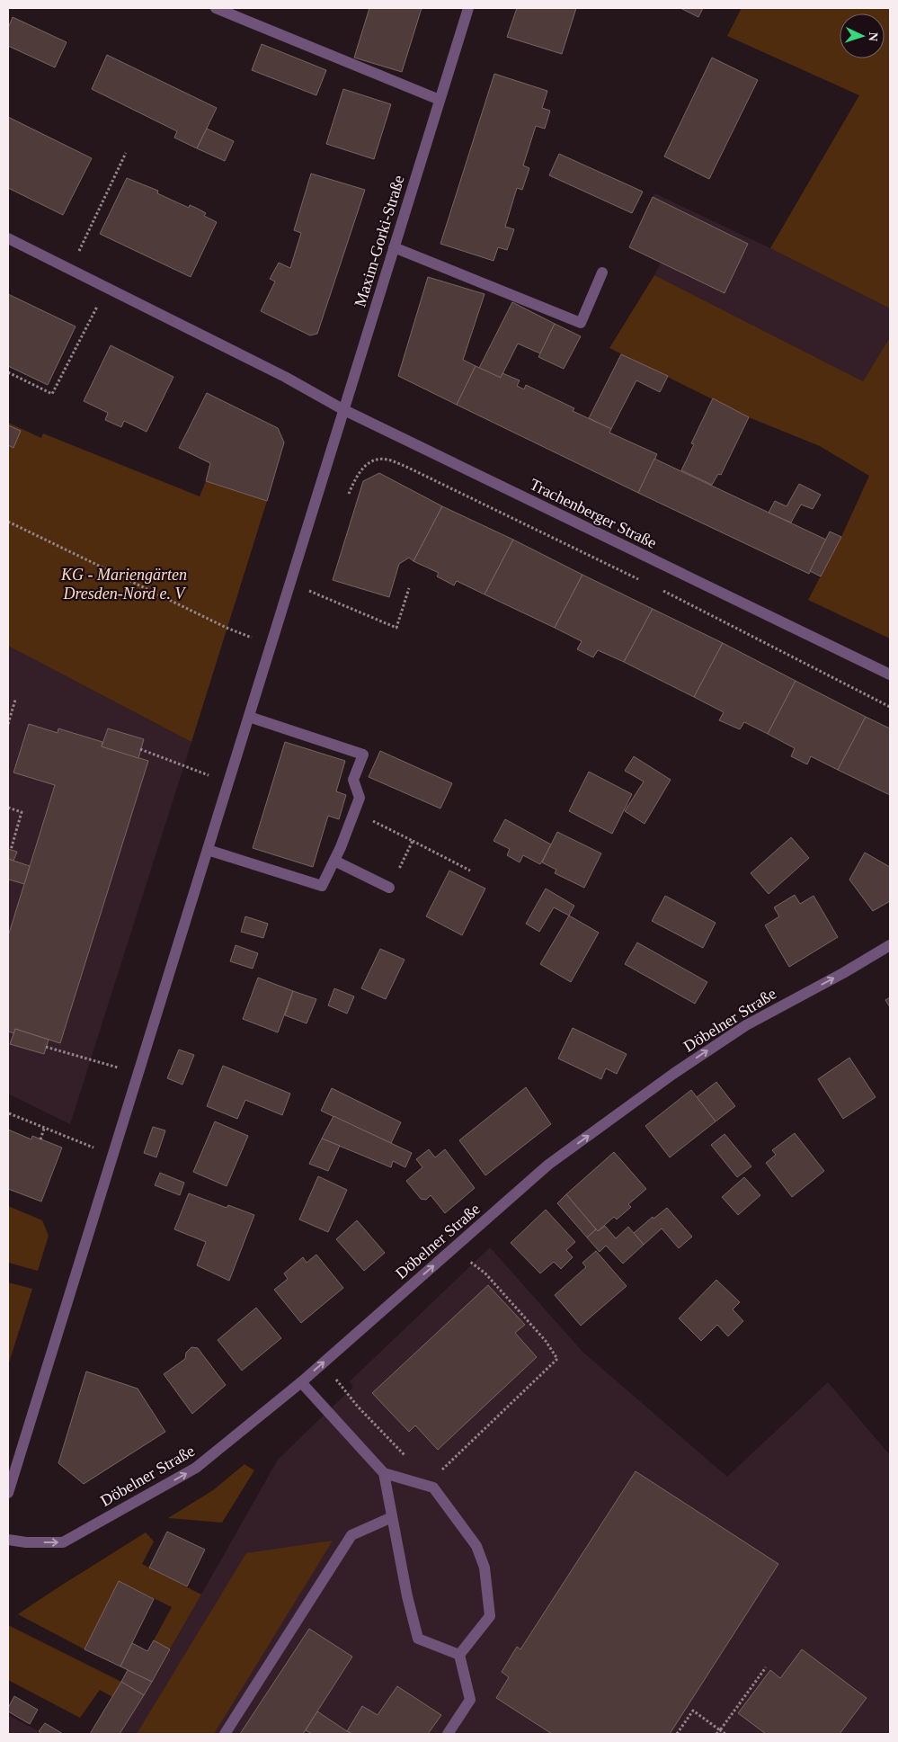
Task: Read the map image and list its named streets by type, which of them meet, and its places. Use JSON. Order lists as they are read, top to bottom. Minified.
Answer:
{"streets":{"street":["Maxim-Gorki-Straße","Trachenberger Straße","Döbelner Straße"]},"crossings":[["Maxim-Gorki-Straße","Trachenberger Straße"]],"one_way":["Döbelner Straße"],"parks":["KG - Mariengärten Dresden-Nord e. V"],"north":"right"}
